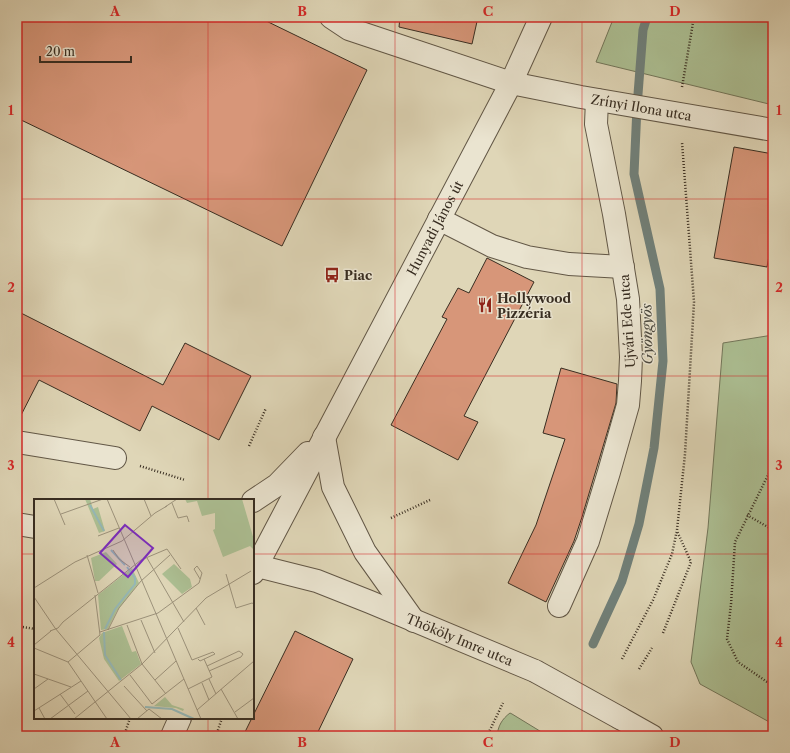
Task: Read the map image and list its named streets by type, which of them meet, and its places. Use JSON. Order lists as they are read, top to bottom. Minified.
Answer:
{"streets":{"street":["Zrínyi Ilona utca","Hunyadi János út","Ujvári Ede utca","Thököly Imre utca"]},"crossings":[["Zrínyi Ilona utca","Hunyadi János út"],["Zrínyi Ilona utca","Ujvári Ede utca"],["Hunyadi János út","Thököly Imre utca"]],"water":["Gyöngyös"],"places":{"bus stop":["Piac"],"restaurant":["Hollywood Pizzéria"]},"scale_bar":"20 m","grid":{"columns":["A","B","C","D"],"rows":["1","2","3","4"]}}
